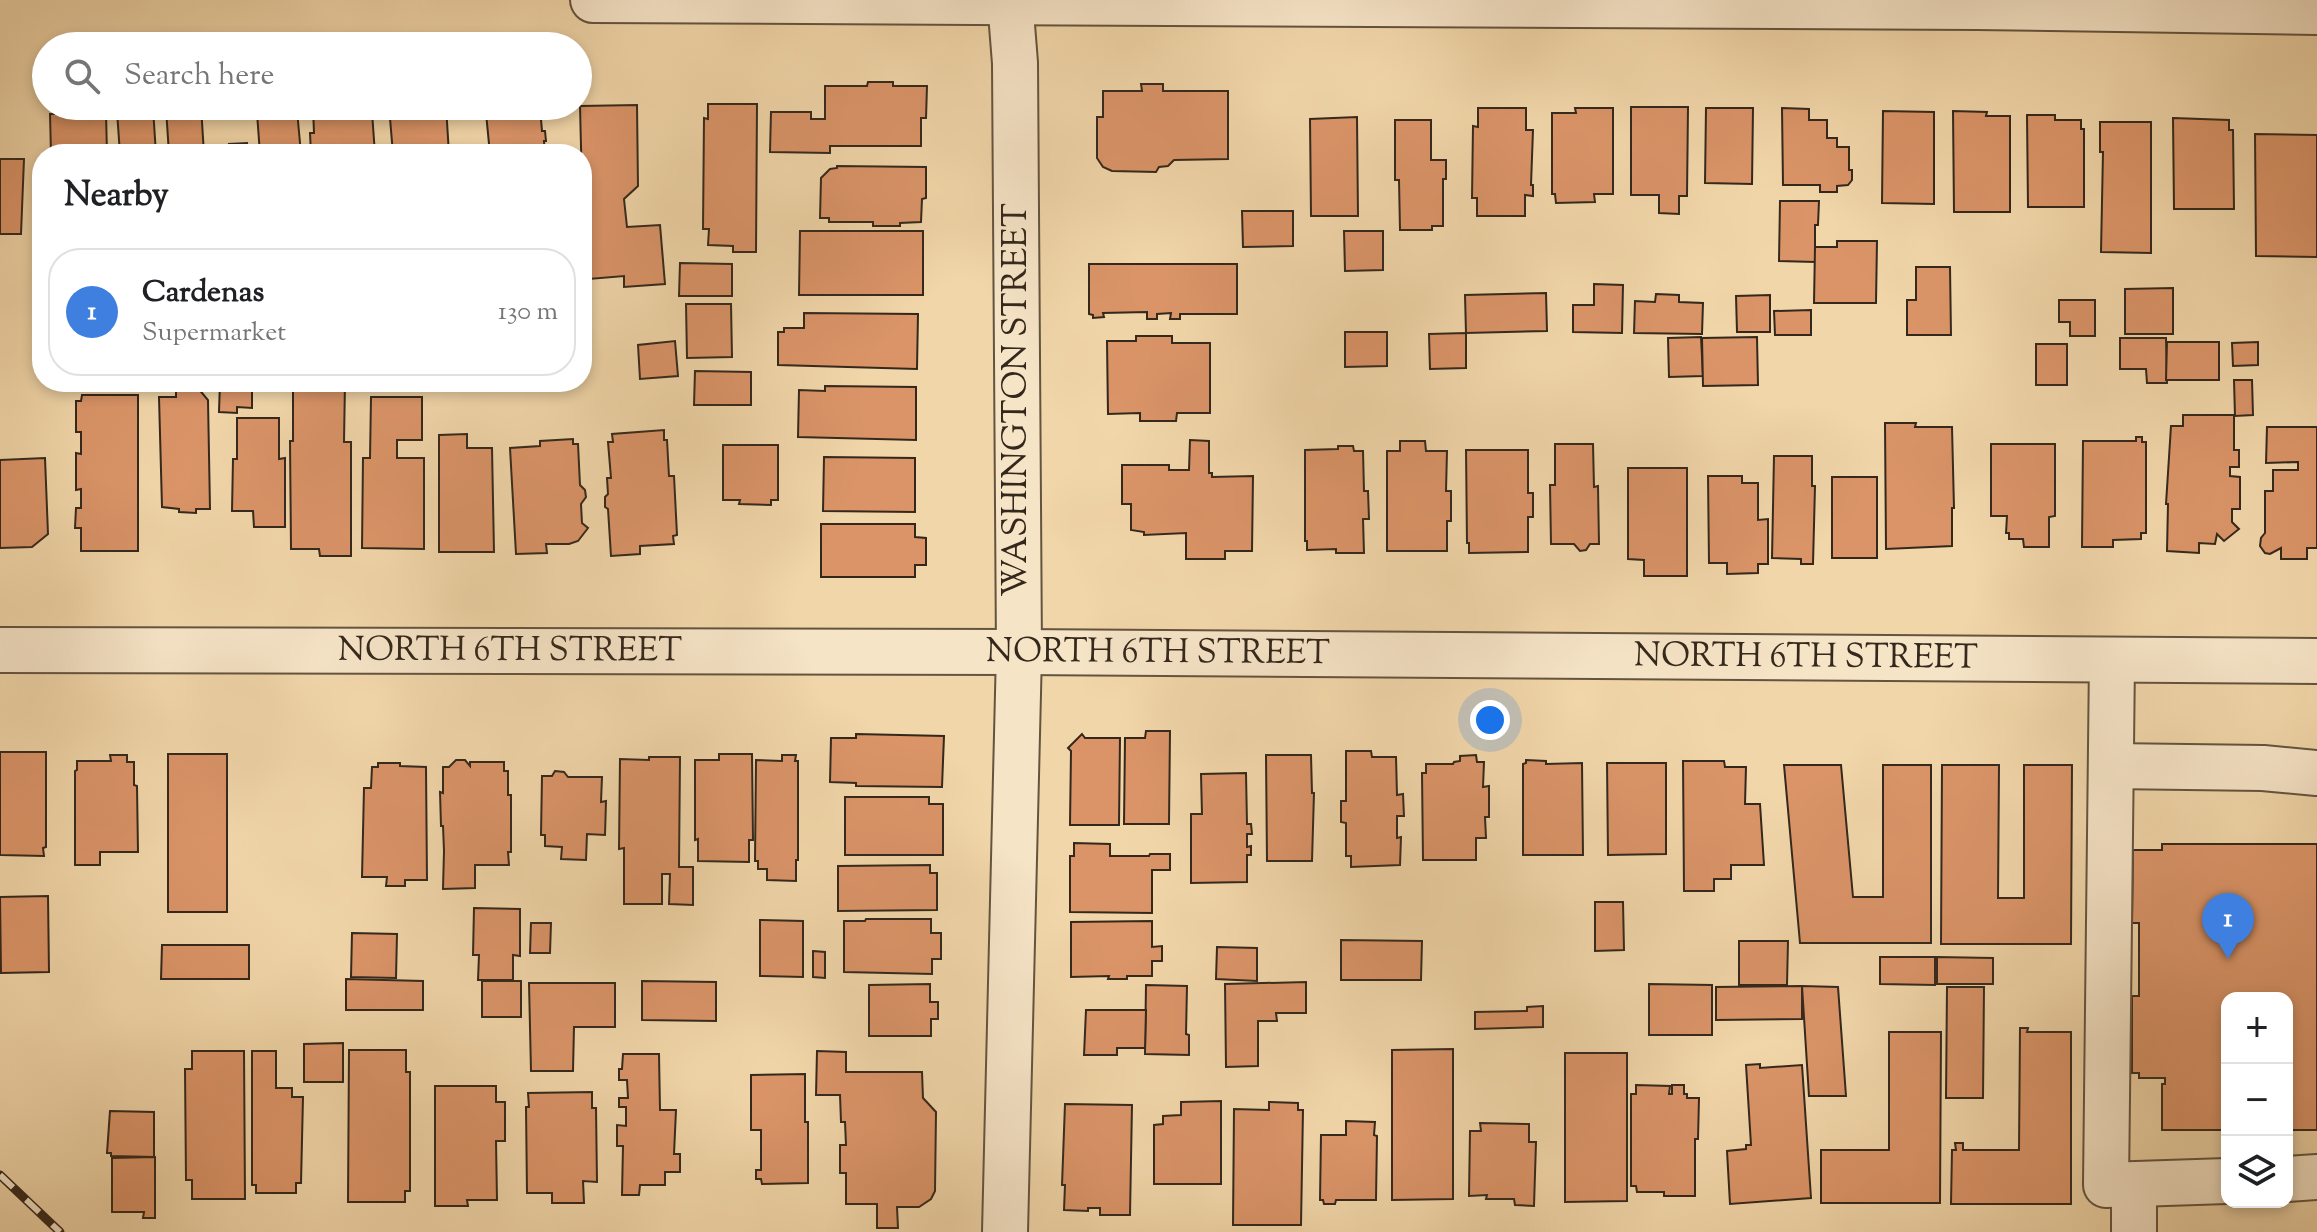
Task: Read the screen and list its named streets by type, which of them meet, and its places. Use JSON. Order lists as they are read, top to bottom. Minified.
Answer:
{"streets":{"street":["WASHINGTON STREET","NORTH 6TH STREET"]},"crossings":[["WASHINGTON STREET","NORTH 6TH STREET"]],"page":{"search":"Search here","heading":"Nearby","list":[{"mark":"1","name":"Cardenas","note":"Supermarket","value":"130 m"}],"pins":"1","map_buttons":["+","−"]}}
